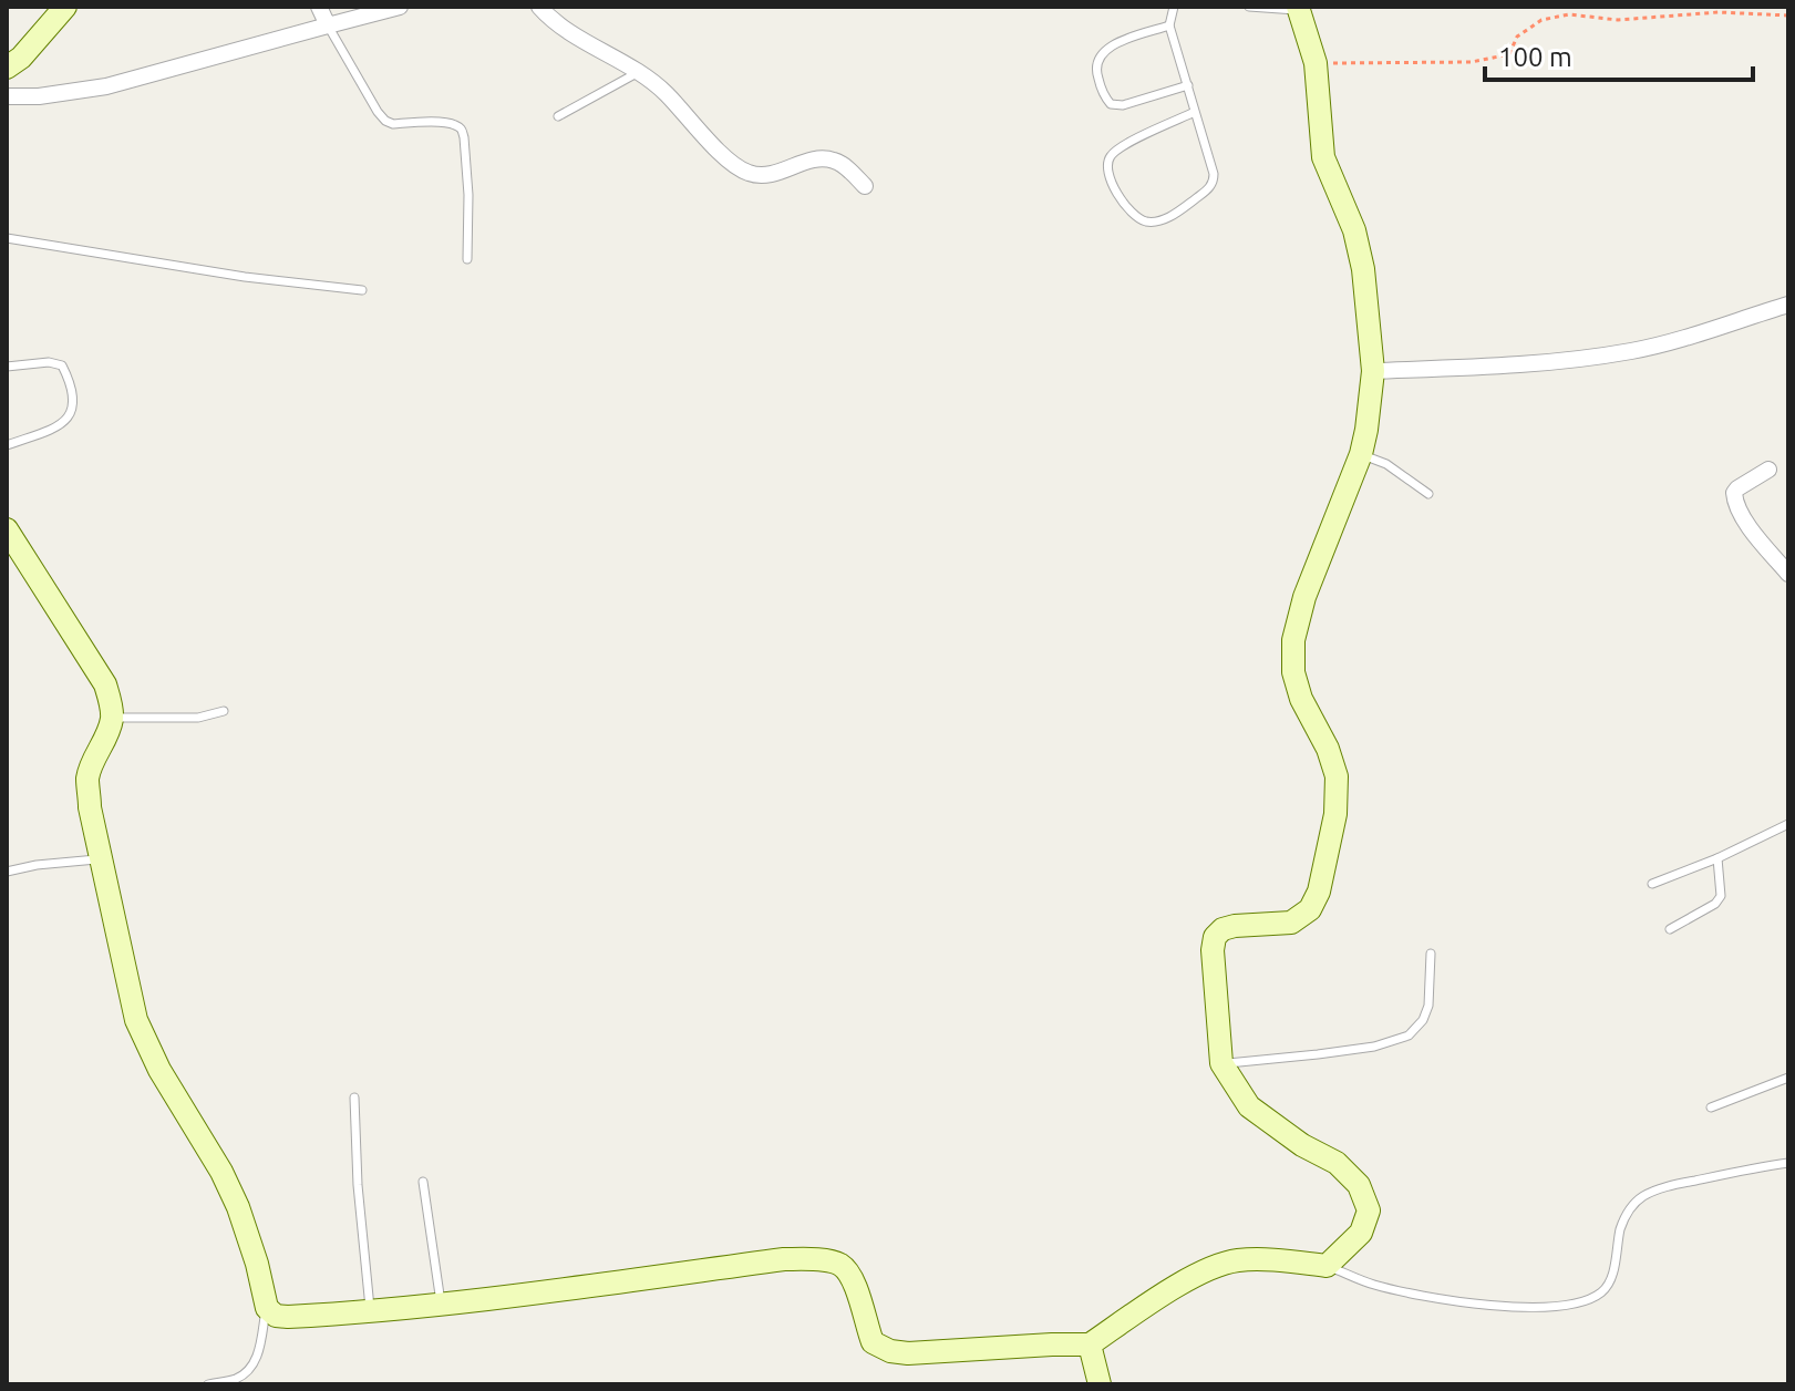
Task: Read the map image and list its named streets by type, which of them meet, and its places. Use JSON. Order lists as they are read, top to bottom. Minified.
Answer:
{"scale_bar":"100 m"}
